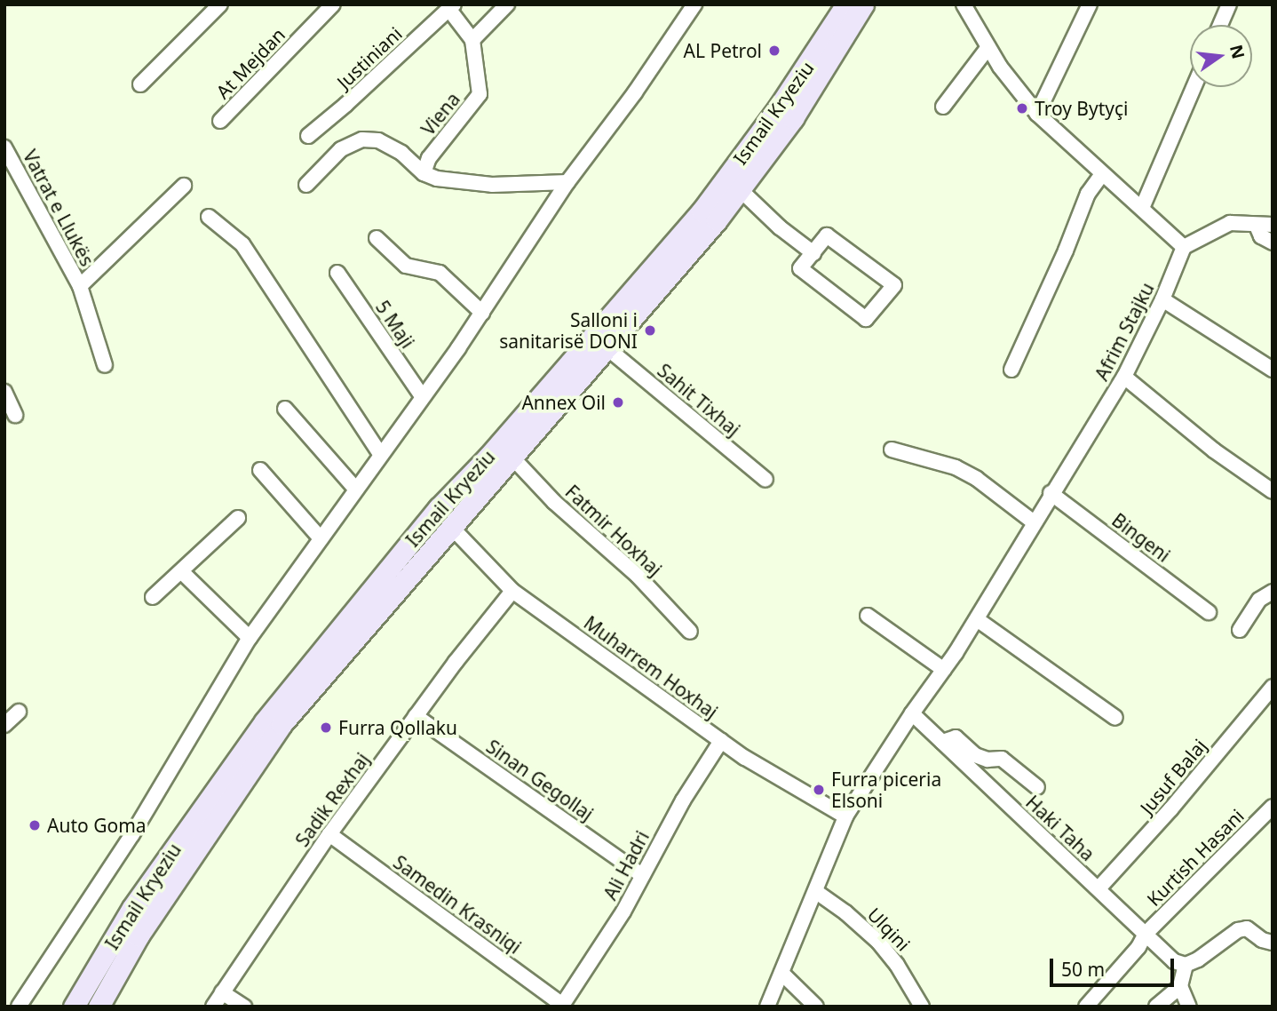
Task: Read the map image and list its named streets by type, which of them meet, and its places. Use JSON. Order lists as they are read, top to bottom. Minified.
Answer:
{"streets":{"main road":["Ismail Kryeziu"],"street":["Justiniani","At Mejdan","Viena","Vatrat e Llukës","5 Maji","Afrim Stajku","Sahit Tixhaj","Fatmir Hoxhaj","Bingeni","Muharrem Hoxhaj","Jusuf Balaj","Sinan Gegollaj","Sadik Rexhaj","Haki Taha","Kurtish Hasani","Ali Hadri","Samedin Krasniqi","Ulqini"]},"crossings":[["Justiniani","Viena"],["Ismail Kryeziu","Sahit Tixhaj"],["Ismail Kryeziu","Fatmir Hoxhaj"],["Ismail Kryeziu","Muharrem Hoxhaj"],["Afrim Stajku","Bingeni"],["Afrim Stajku","Muharrem Hoxhaj"],["Afrim Stajku","Haki Taha"],["Muharrem Hoxhaj","Sadik Rexhaj"],["Muharrem Hoxhaj","Ali Hadri"],["Jusuf Balaj","Haki Taha"],["Sinan Gegollaj","Sadik Rexhaj"],["Sinan Gegollaj","Ali Hadri"],["Sadik Rexhaj","Samedin Krasniqi"],["Haki Taha","Kurtish Hasani"],["Ali Hadri","Samedin Krasniqi"]],"places":["AL Petrol","Troy Bytyçi","Salloni i sanitarisë DONI","Annex Oil","Furra Qollaku","Furra piceria Elsoni","Auto Goma"],"scale_bar":"50 m","north":"right"}
